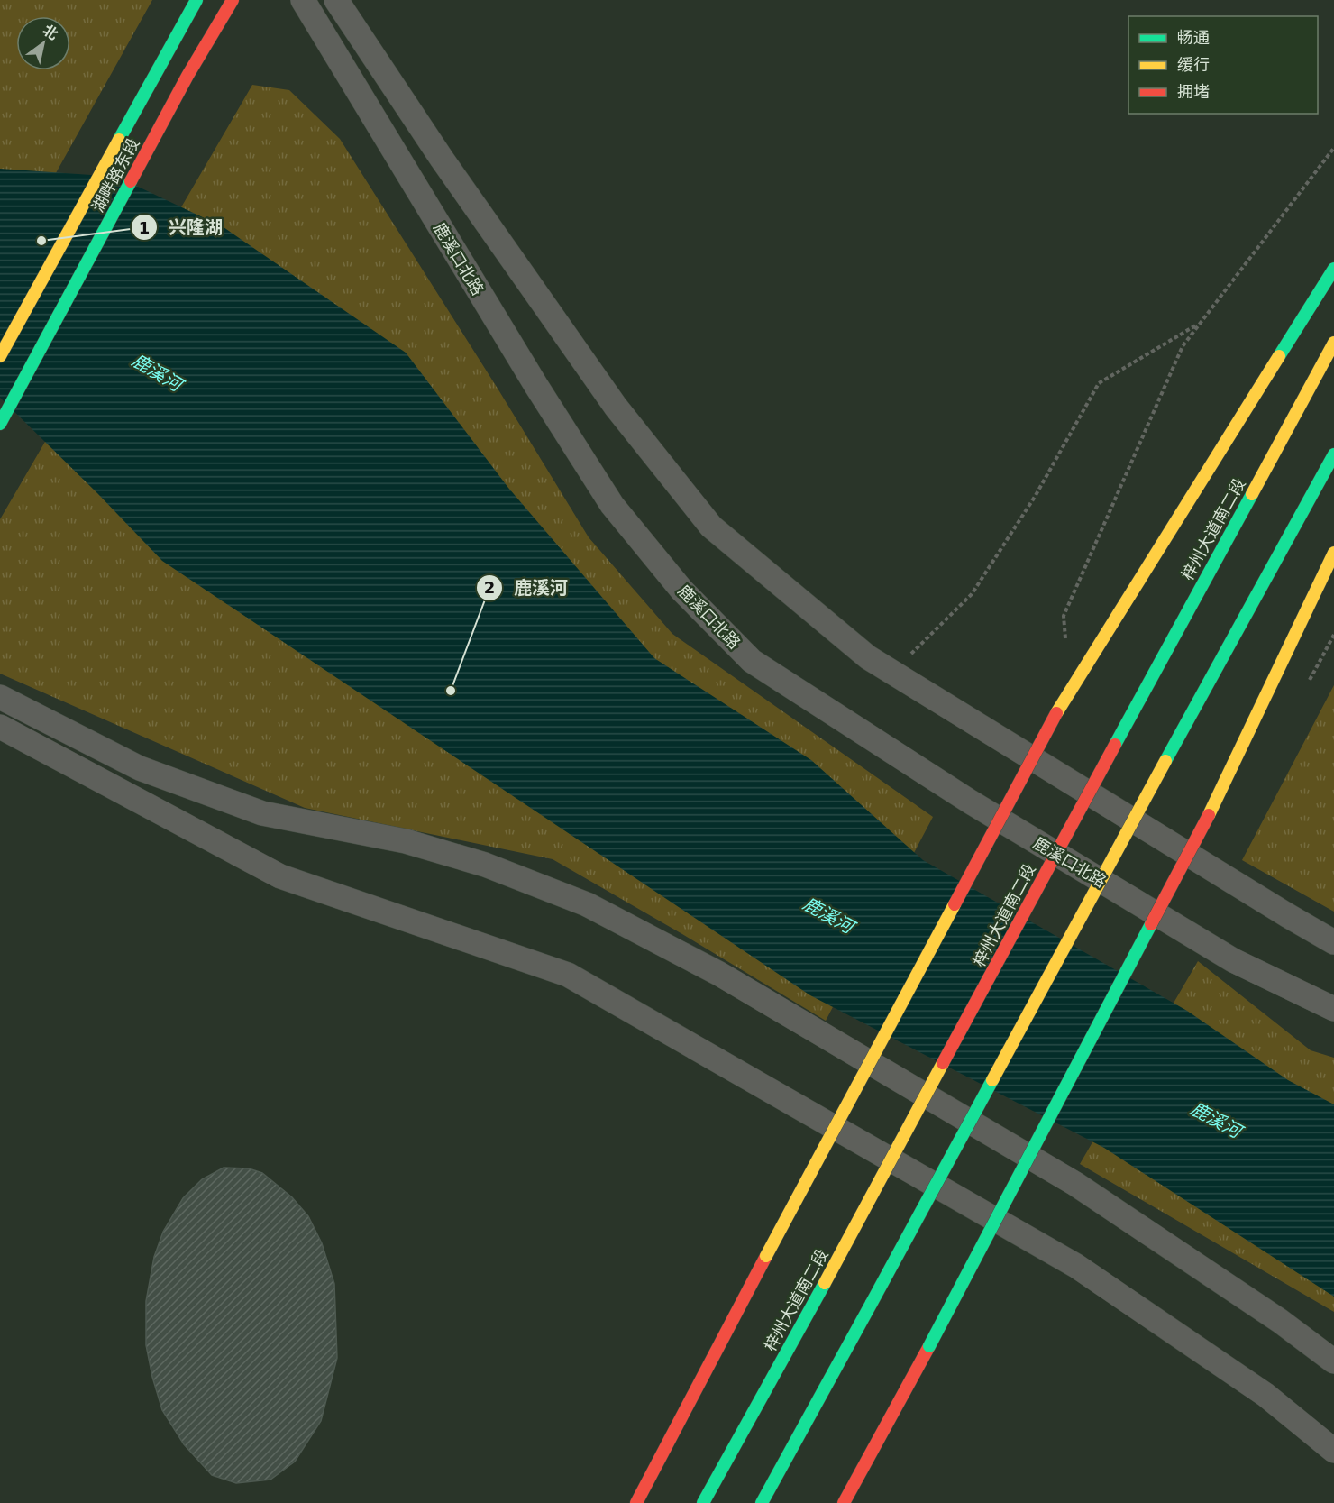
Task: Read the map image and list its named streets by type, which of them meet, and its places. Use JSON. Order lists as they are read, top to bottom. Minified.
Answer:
{"streets":{"main road":["湖畔路东段","梓州大道南二段"],"street":["鹿溪口北路"]},"water":["鹿溪河"],"places":["兴隆湖","鹿溪河"],"legend":["畅通","缓行","拥堵"],"north":"top right"}
